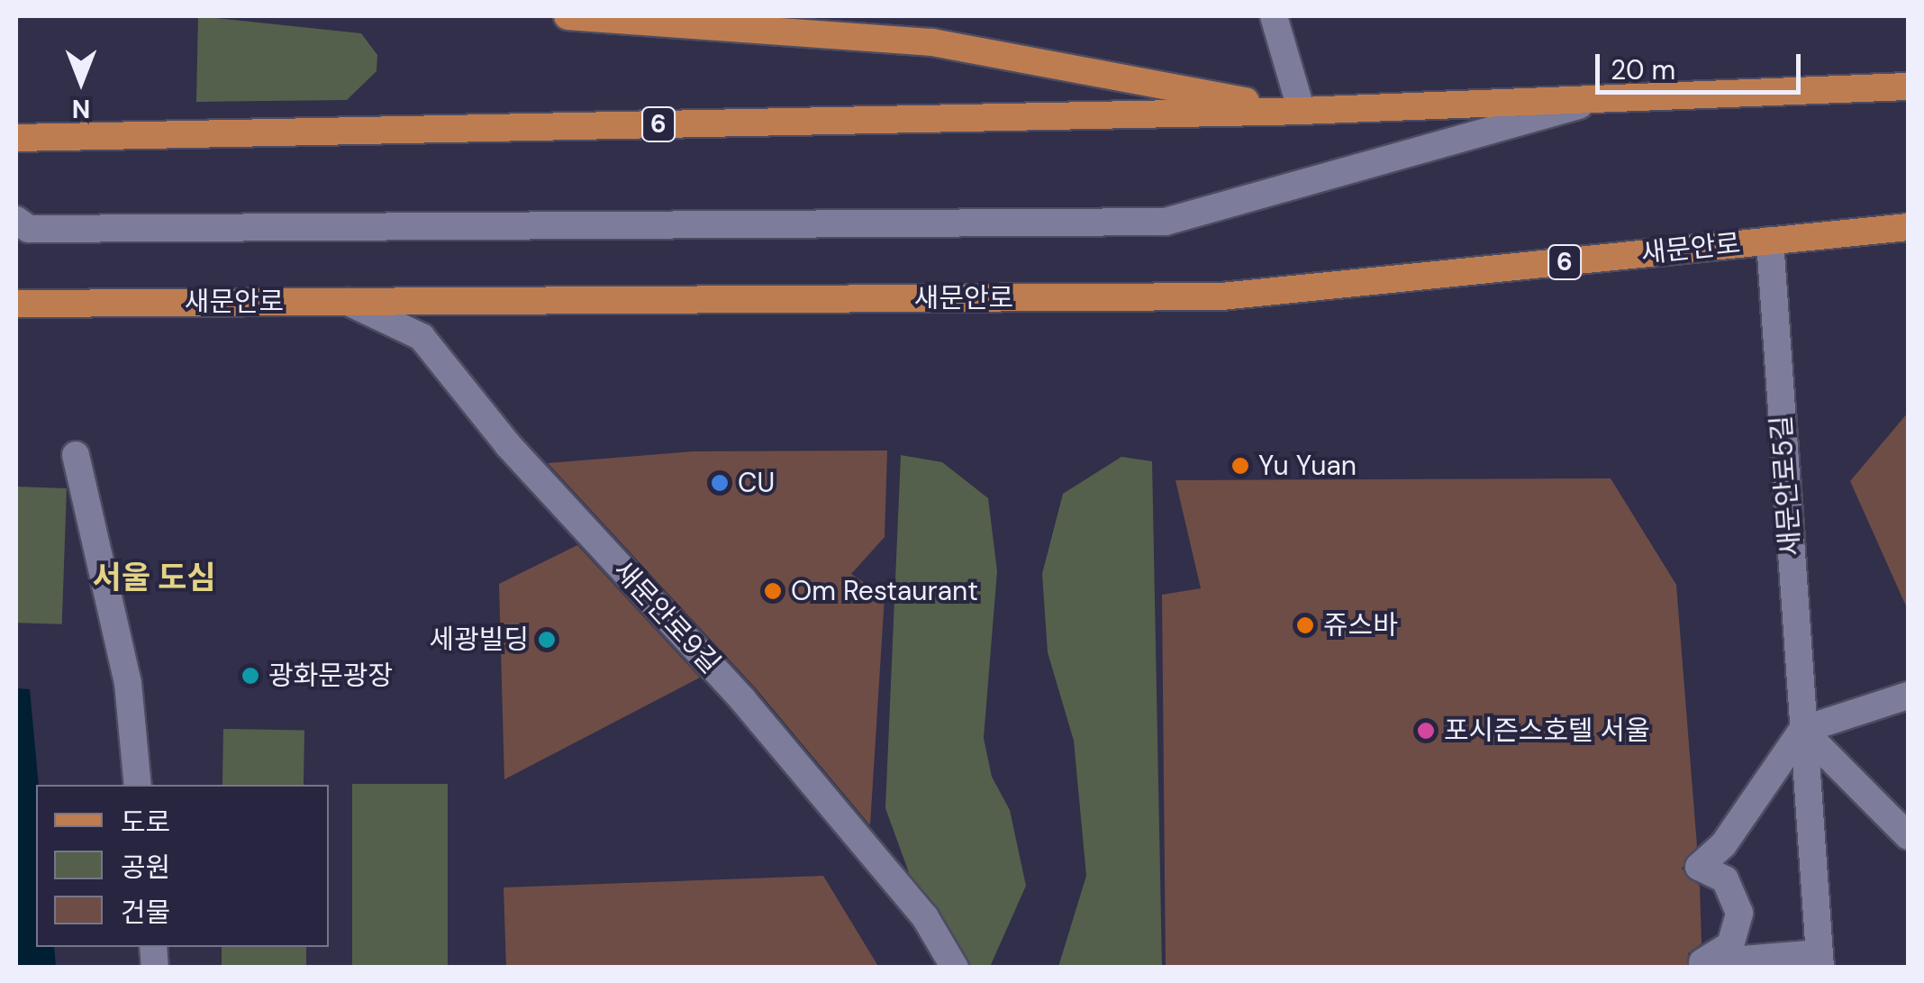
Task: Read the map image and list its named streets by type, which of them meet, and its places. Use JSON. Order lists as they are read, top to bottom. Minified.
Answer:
{"streets":{"main road":["6","새문안로"],"street":["새문안로5길","새문안로9길"]},"crossings":[["새문안로","새문안로5길"],["새문안로","새문안로9길"]],"districts":["서울 도심"],"places":["Yu Yuan","CU","Om Restaurant","쥬스바","세광빌딩","광화문광장","포시즌스호텔 서울"],"legend":["도로","공원","건물"],"scale_bar":"20 m","north":"bottom"}
